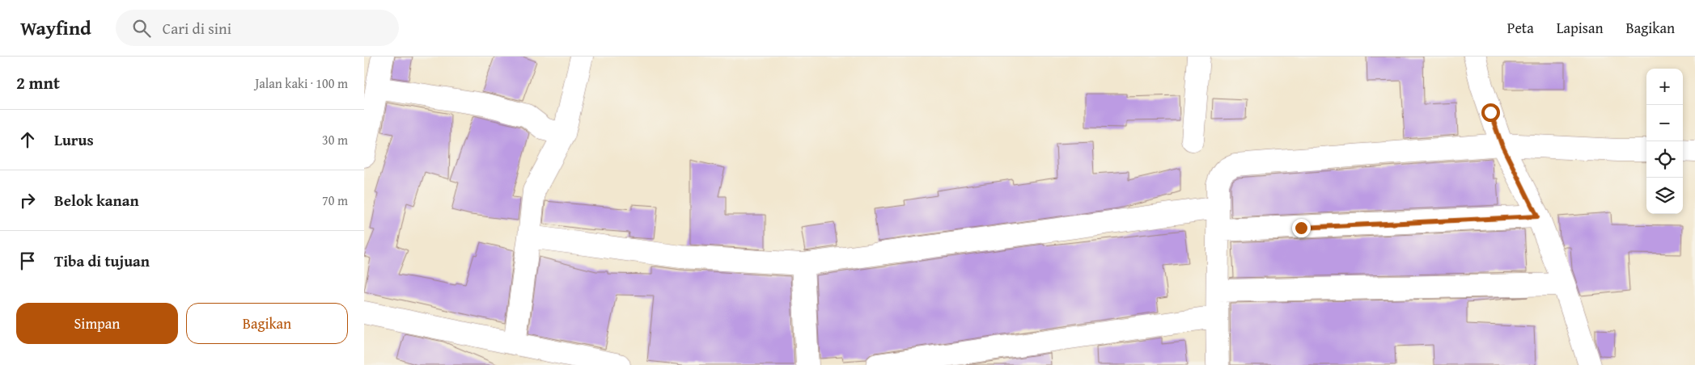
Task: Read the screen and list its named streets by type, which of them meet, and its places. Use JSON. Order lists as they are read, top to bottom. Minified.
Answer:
{"page":{"header":"Wayfind","search":"Cari di sini","nav":["Peta","Lapisan","Bagikan"],"heading":["2 mnt","Jalan kaki · 100 m"],"map_buttons":["+","−"],"list":[["Lurus","30 m"],["Belok kanan","70 m"],"Tiba di tujuan"],"buttons":["Simpan","Bagikan"]}}
